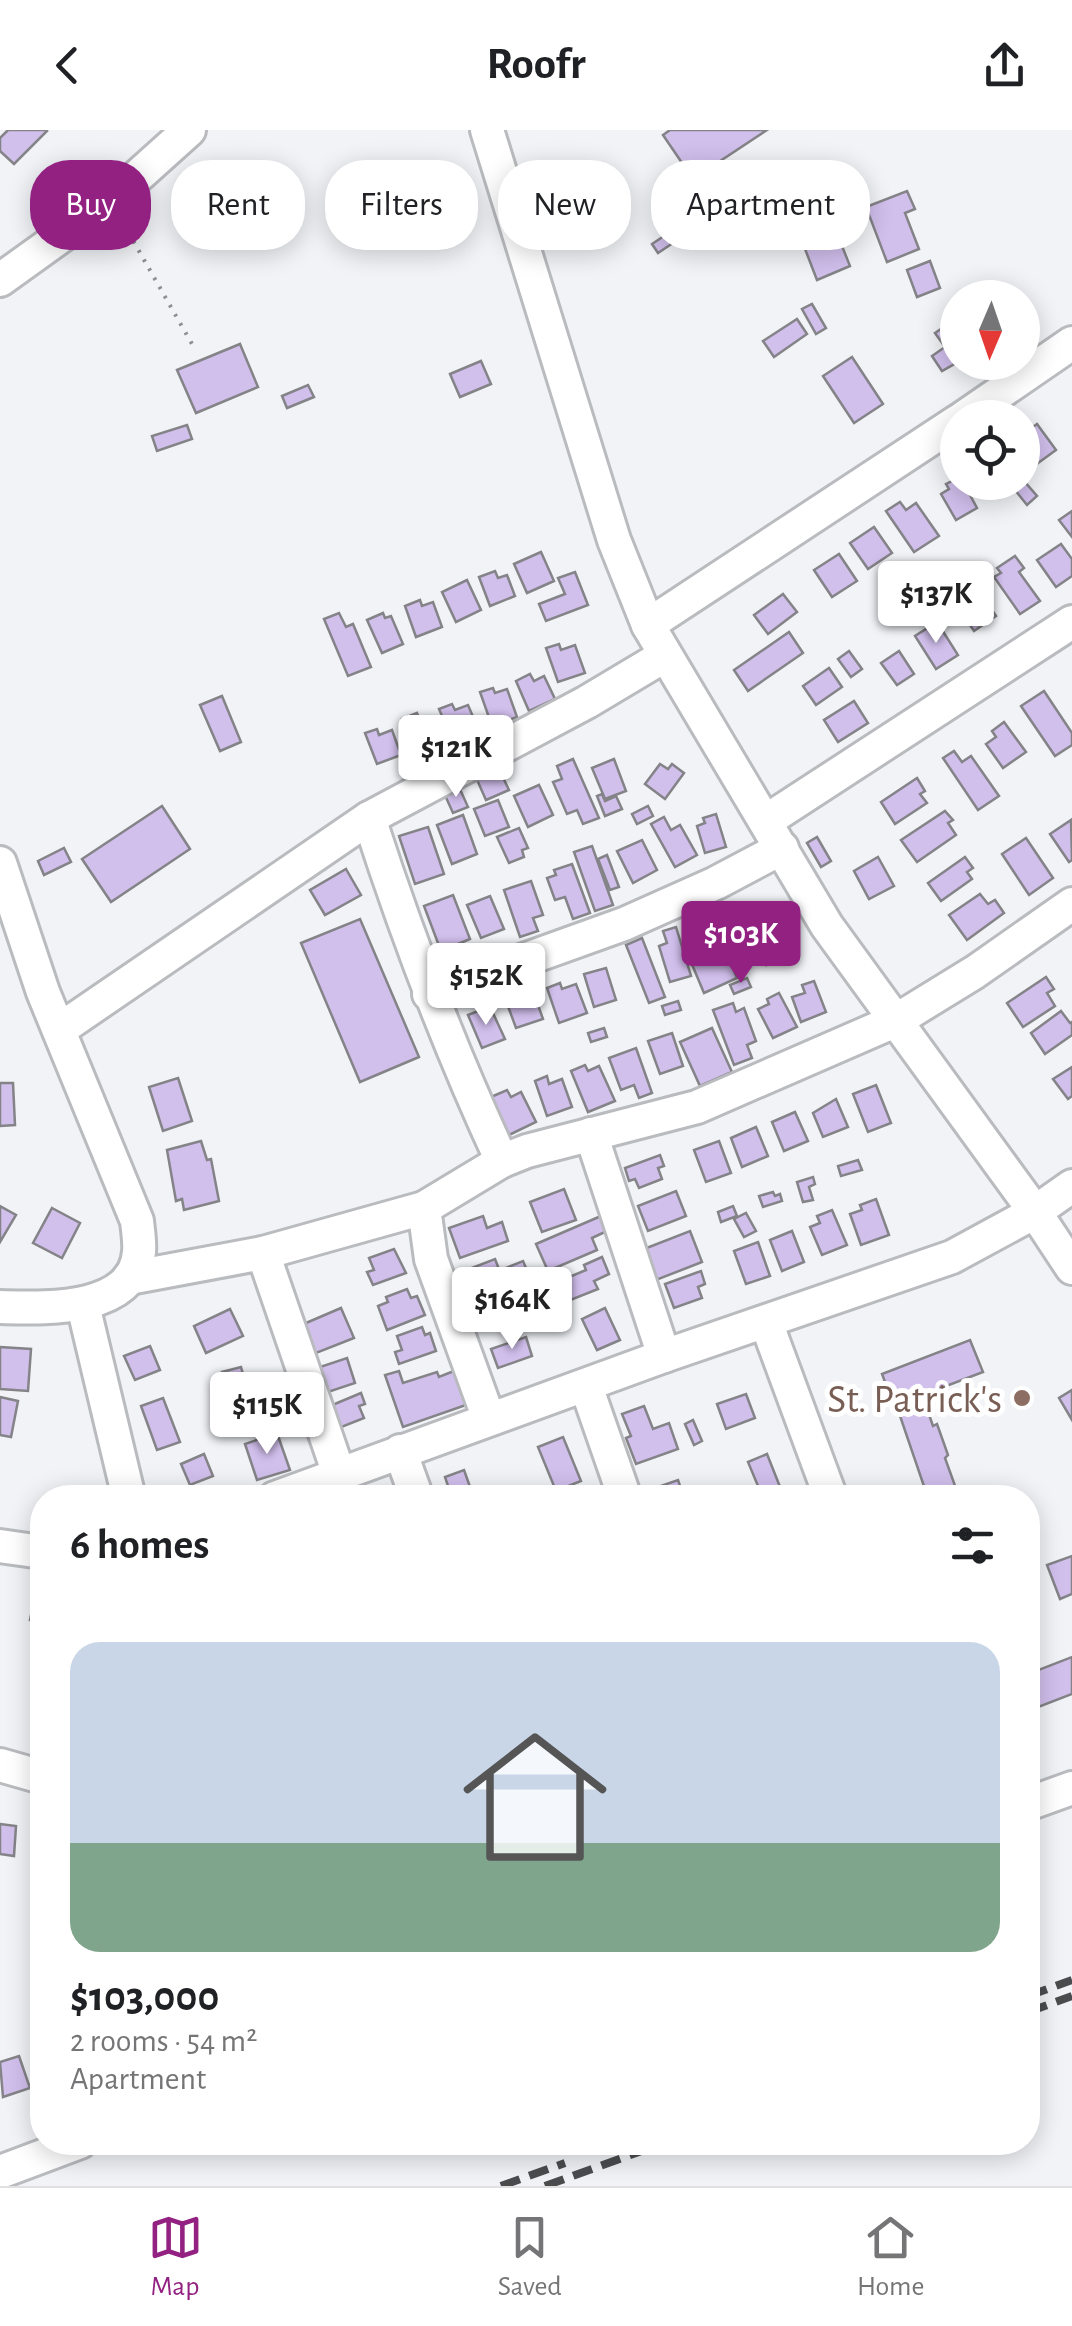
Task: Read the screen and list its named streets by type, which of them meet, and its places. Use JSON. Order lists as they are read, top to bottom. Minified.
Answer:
{"places":["St. Patrick's"],"north":"bottom","page":{"header":"Roofr","chip":["Buy","Rent","Filters","New","Apartment"],"price":["$137K","$121K","$103K","$152K","$164K","$115K"],"heading":"6 homes","list":[{"name":"$103,000","note":"2 rooms · 54 m² · Apartment"}],"tabs":["Map","Saved","Home"]}}
